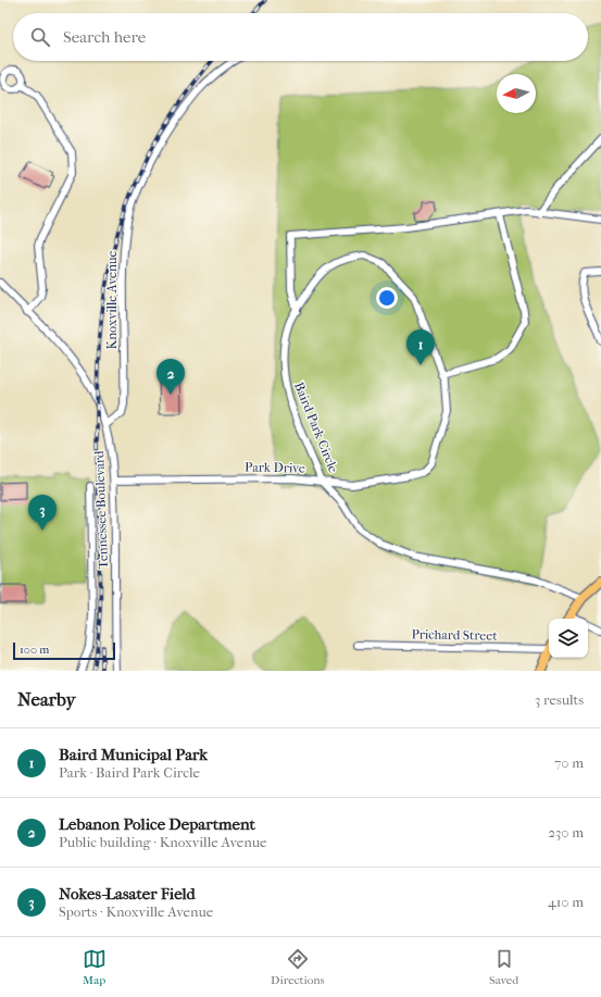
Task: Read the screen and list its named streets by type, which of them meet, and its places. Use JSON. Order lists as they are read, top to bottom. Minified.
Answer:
{"streets":{"street":["Knoxville Avenue","Baird Park Circle","Park Drive","Tennessee Boulevard","Prichard Street"]},"crossings":[["Knoxville Avenue","Tennessee Boulevard"],["Baird Park Circle","Park Drive"],["Park Drive","Tennessee Boulevard"]],"scale_bar":"100 m","north":"left","page":{"search":"Search here","pins":["1","2","3"],"scale":"100 m","heading":["Nearby","3 results"],"list":[{"mark":"1","name":"Baird Municipal Park","note":"Park · Baird Park Circle","value":"70 m"},{"mark":"2","name":"Lebanon Police Department","note":"Public building · Knoxville Avenue","value":"230 m"},{"mark":"3","name":"Nokes-Lasater Field","note":"Sports · Knoxville Avenue","value":"410 m"}],"nav":["Map","Directions","Saved"]}}
